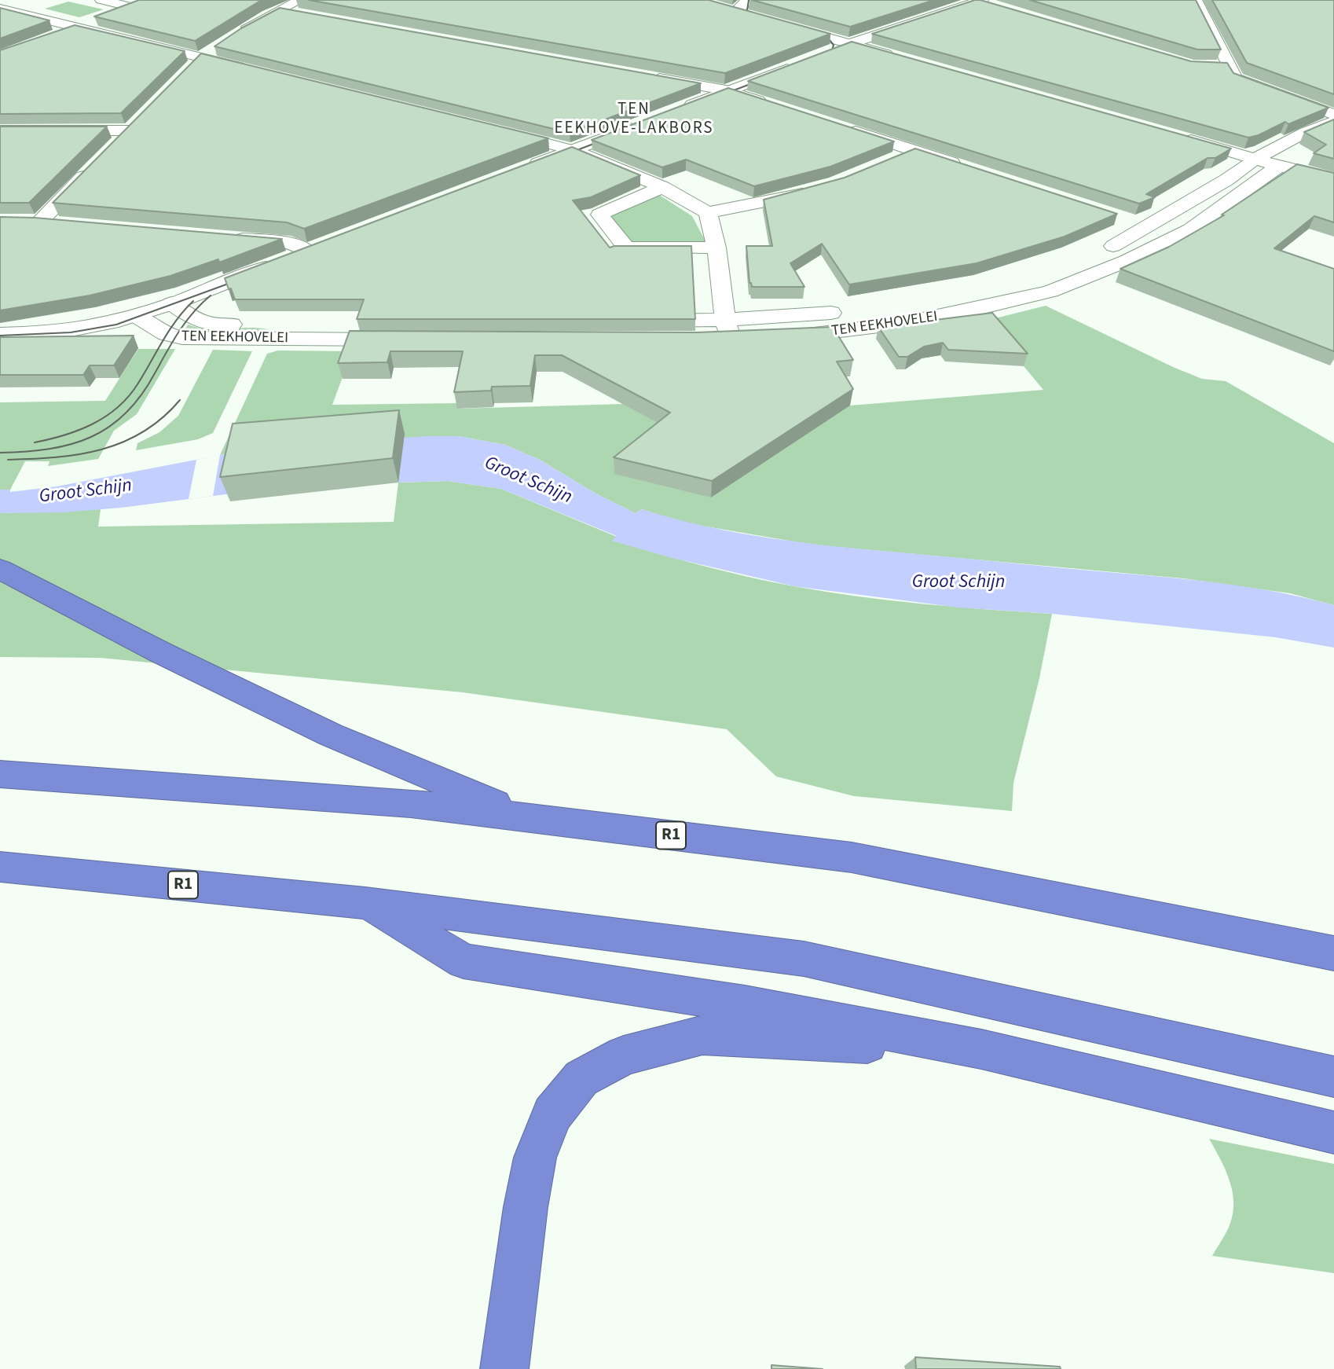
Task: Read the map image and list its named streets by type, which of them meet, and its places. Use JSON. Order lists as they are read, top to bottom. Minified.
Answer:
{"streets":{"highway":["R1"],"street":["TEN EEKHOVELEI"]},"districts":["TEN EEKHOVE-LAKBORS"],"water":["Groot Schijn"]}
